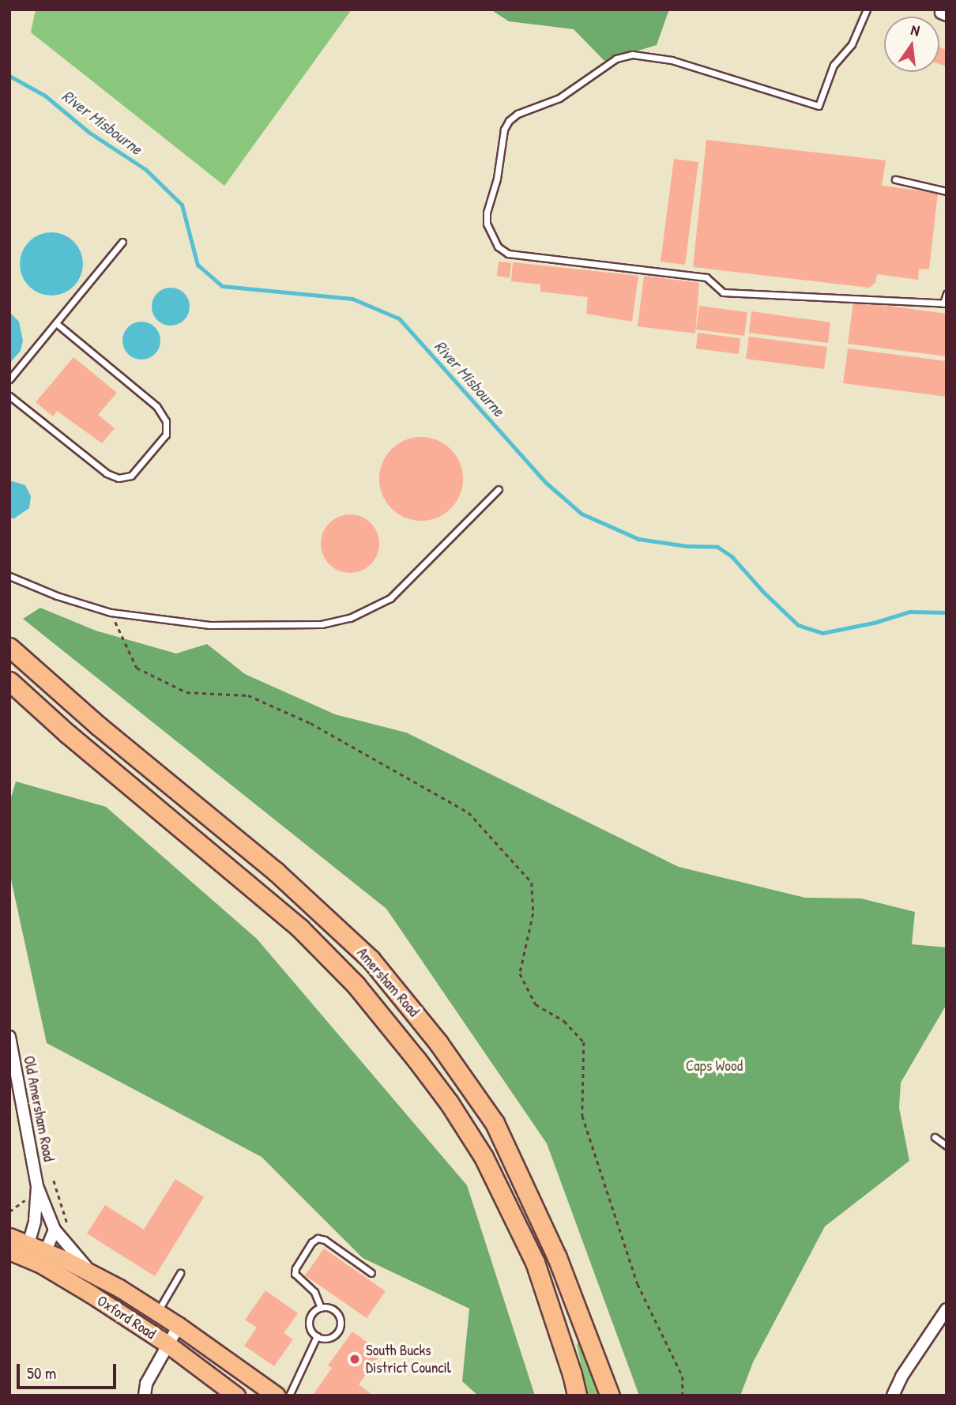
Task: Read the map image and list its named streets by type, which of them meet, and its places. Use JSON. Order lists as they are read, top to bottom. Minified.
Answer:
{"streets":{"highway":["Amersham Road"],"main road":["Oxford Road"],"street":["Old Amersham Road"]},"crossings":[["Old Amersham Road","Oxford Road"]],"water":["River Misbourne"],"parks":["Caps Wood"],"places":["South Bucks District Council"],"scale_bar":"50 m","north":"top"}
